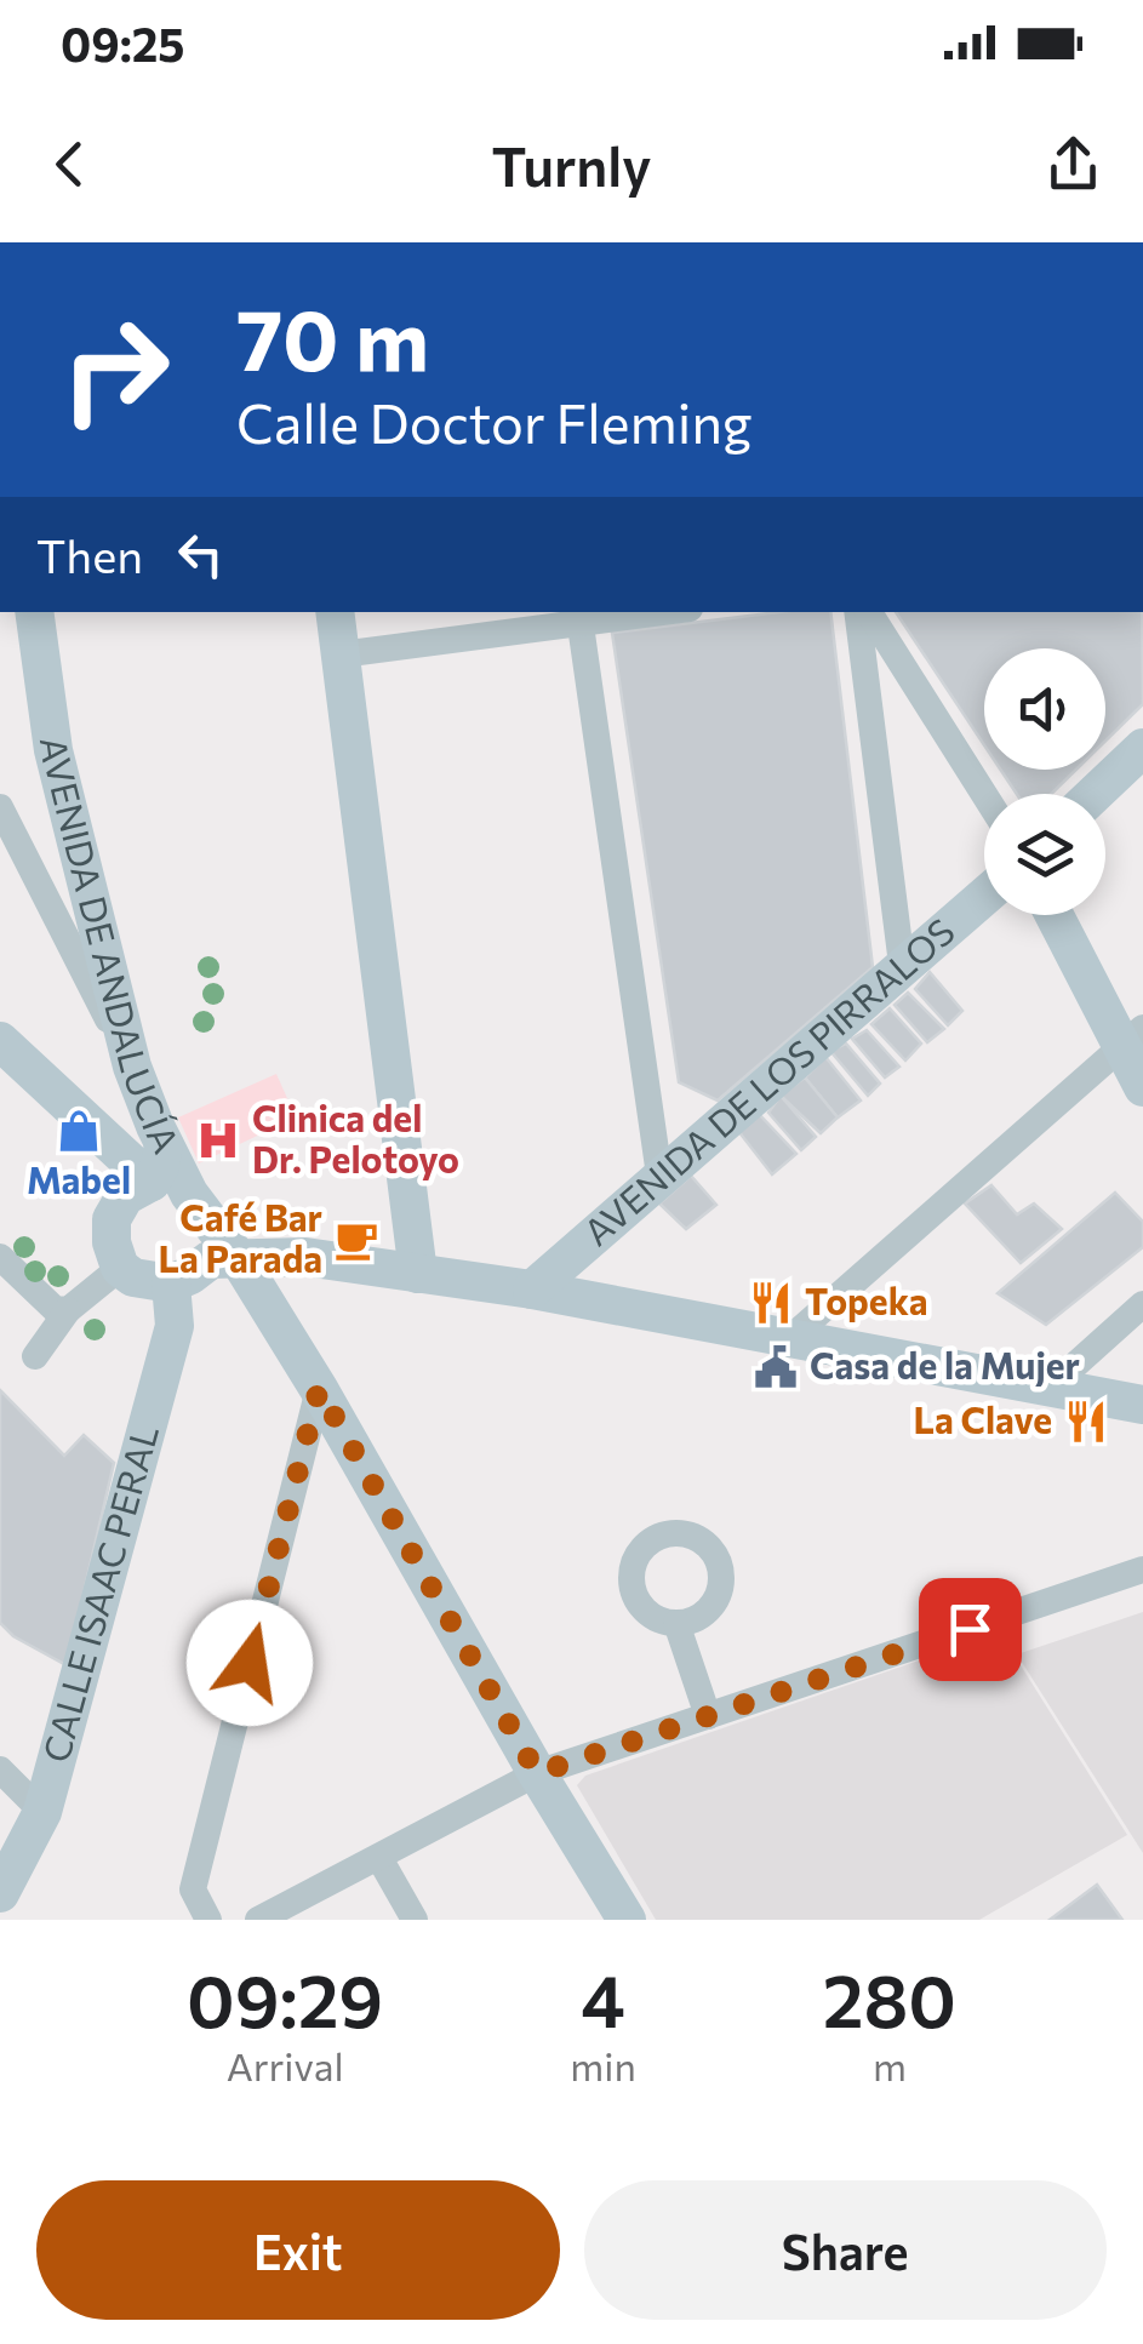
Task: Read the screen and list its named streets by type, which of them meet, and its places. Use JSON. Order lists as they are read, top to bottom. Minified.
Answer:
{"streets":{"main road":["AVENIDA DE ANDALUCÍA","AVENIDA DE LOS PIRRALOS","CALLE ISAAC PERAL"]},"places":{"shop":["Mabel"],"hospital":["Clinica del Dr. Pelotoyo"],"cafe":["Café Bar La Parada"],"restaurant":["Topeka","La Clave"],"public building":["Casa de la Mujer"]},"page":{"status":"09:25","header":"Turnly","turn":["70 m","Calle Doctor Fleming"],"then":"Then","eta":["09:29","Arrival","4","min","280","m"],"buttons":["Exit","Share"]}}
